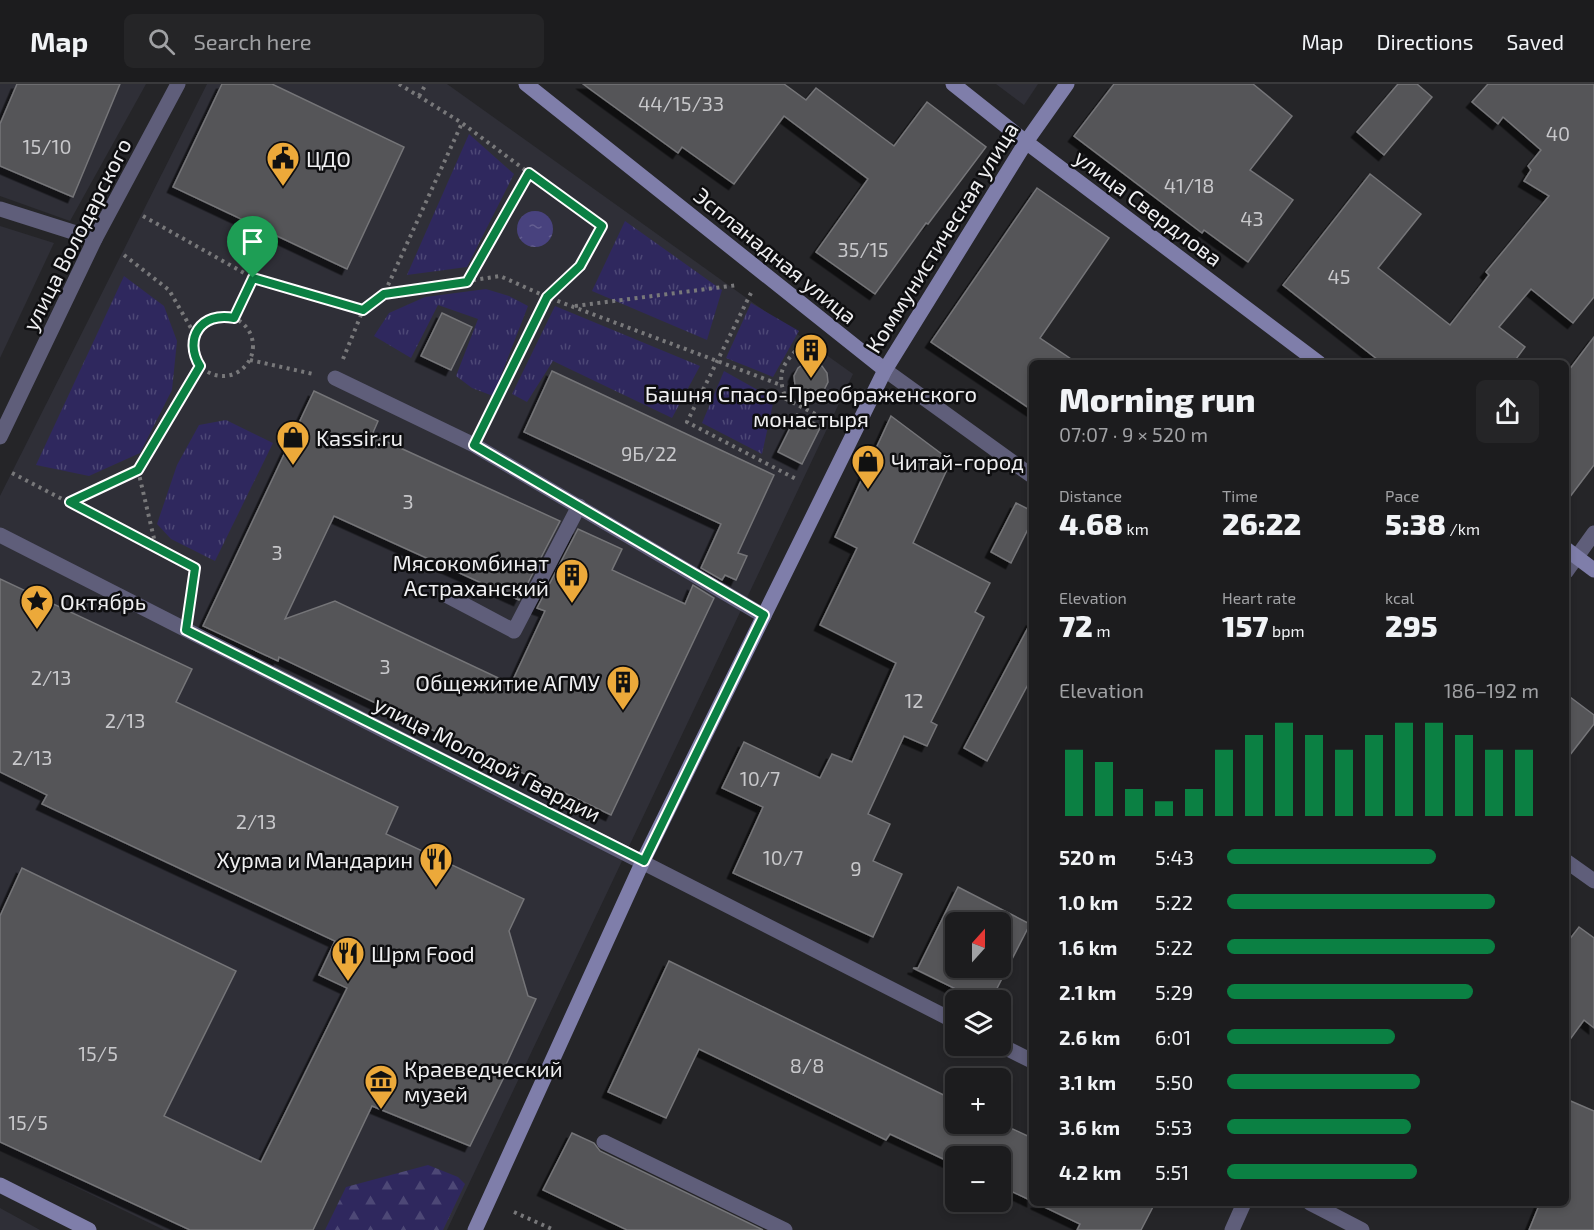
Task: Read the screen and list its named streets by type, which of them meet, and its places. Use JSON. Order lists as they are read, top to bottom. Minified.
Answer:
{"streets":{"main road":["улица Свердлова","Коммунистическая улица","Эспланадная улица"],"street":["улица Володарского","улица Молодой Гвардии"]},"crossings":[["улица Свердлова","Коммунистическая улица"],["Коммунистическая улица","Эспланадная улица"],["Коммунистическая улица","улица Молодой Гвардии"]],"places":{"public building":["ЦДО"],"building":["Башня Спасо-Преображенского монастыря","Мясокомбинат Астраханский","Общежитие АГМУ"],"shop":["Kassir.ru","Читай-город"],"place":["Октябрь"],"restaurant":["Хурма и Мандарин","Шрм Food"],"museum":["Краеведческий музей"]},"house_numbers":["44/15/33","40","15/10","41/18","43","35/15","45","9Б/22","3","3","3","2/13","12","2/13","2/13","10/7","2/13","10/7","9","15/5","8/8","15/5"],"north":"top","page":{"header":"Map","search":"Search here","nav":["Map","Directions","Saved"],"heading":["Morning run","07:07 · 9 × 520 m"],"stats":[["Distance","4.68 km"],["Time","26:22"],["Pace","5:38 /km"],["Elevation","72 m"],["Heart rate","157 bpm"],["kcal","295"]],"chart":["Elevation","186–192 m"],"list":[{"name":"520 m","note":"5:43"},{"name":"1.0 km","note":"5:22"},{"name":"1.6 km","note":"5:22"},{"name":"2.1 km","note":"5:29"},{"name":"2.6 km","note":"6:01"},{"name":"3.1 km","note":"5:50"},{"name":"3.6 km","note":"5:53"},{"name":"4.2 km","note":"5:51"}],"map_buttons":["+","−"]}}
